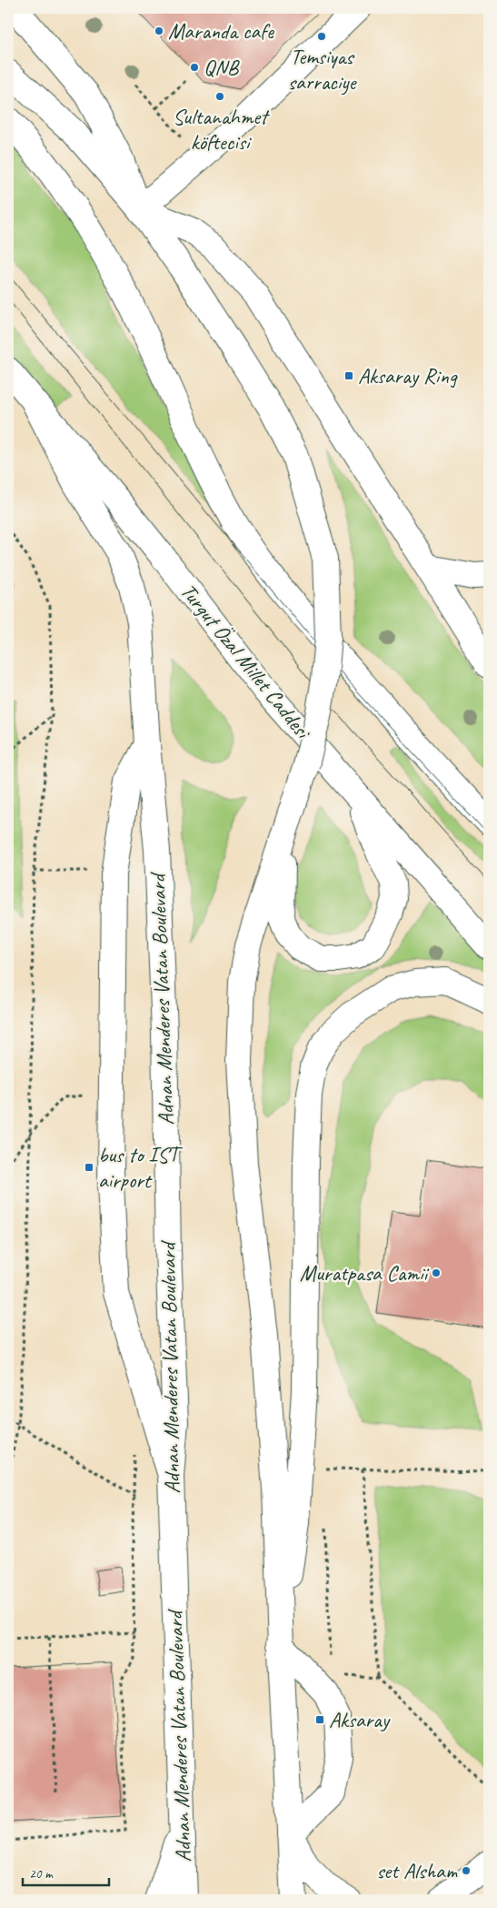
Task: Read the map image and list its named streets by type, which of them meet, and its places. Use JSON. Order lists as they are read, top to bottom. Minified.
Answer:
{"streets":{"main road":["Turgut Özal Millet Caddesi","Adnan Menderes Vatan Boulevard"]},"crossings":[["Turgut Özal Millet Caddesi","Adnan Menderes Vatan Boulevard"]],"places":{"other":["Maranda cafe","Temsiyas sarraciye","QNB","Sultanahmet köftecisi","Muratpasa Camii","set Alsham"],"transit":["Aksaray Ring","bus to IST airport","Aksaray"]},"scale_bar":"20 m"}
